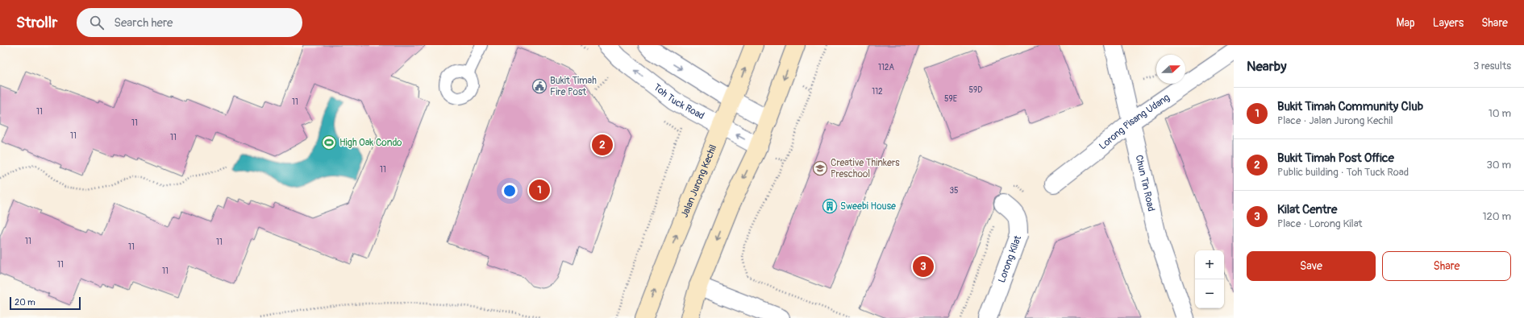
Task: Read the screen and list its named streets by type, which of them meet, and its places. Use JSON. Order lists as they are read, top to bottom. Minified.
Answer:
{"streets":{"main road":["Jalan Jurong Kechil"],"street":["Toh Tuck Road","Lorong Pisang Udang","Chun Tin Road","Lorong Kilat"]},"crossings":[["Toh Tuck Road","Jalan Jurong Kechil"],["Lorong Pisang Udang","Chun Tin Road"]],"places":{"public building":["Bukit Timah Fire Post"],"sports":["High Oak Condo"],"school or university":["Creative Thinkers Preschool"],"building":["Sweebi House"]},"house_numbers":["112A","59D","112","59E","11","11","11","11","11","11","35","11","11","11","11","11"],"scale_bar":"20 m","north":"right","page":{"header":"Strollr","search":"Search here","nav":["Map","Layers","Share"],"heading":["Nearby","3 results"],"list":[{"mark":"1","name":"Bukit Timah Community Club","note":"Place · Jalan Jurong Kechil","value":"10 m"},{"mark":"2","name":"Bukit Timah Post Office","note":"Public building · Toh Tuck Road","value":"30 m"},{"mark":"3","name":"Kilat Centre","note":"Place · Lorong Kilat","value":"120 m"}],"pins":["2","1","3"],"buttons":["Save","Share"],"map_buttons":["+","−"],"scale":"20 m"}}
